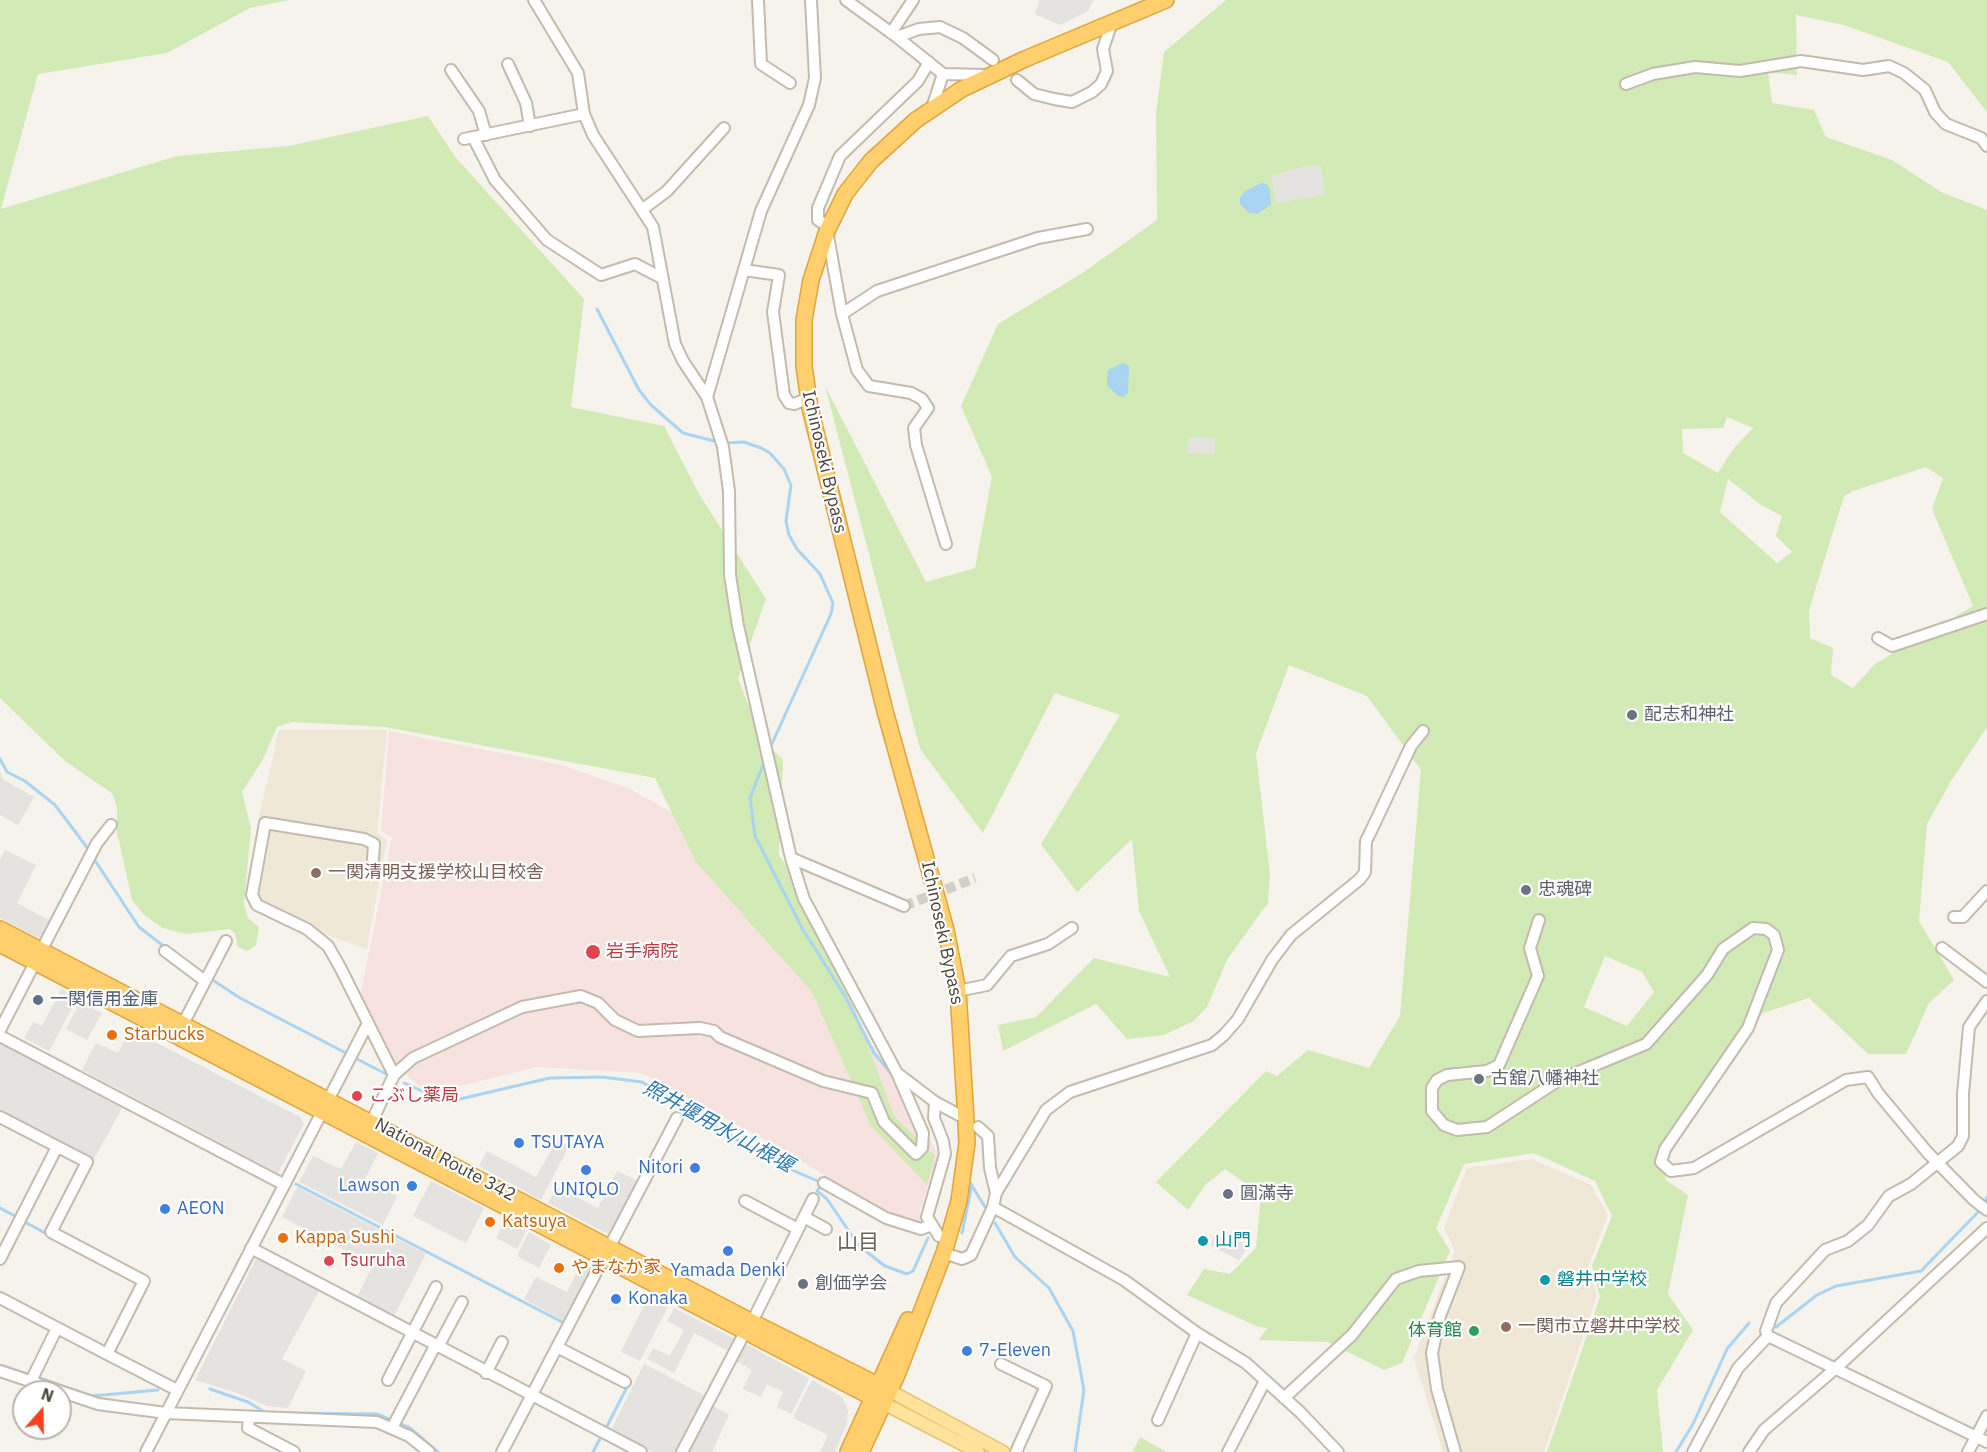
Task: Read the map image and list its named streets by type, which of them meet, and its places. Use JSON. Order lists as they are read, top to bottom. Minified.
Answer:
{"streets":{"highway":["Ichinoseki Bypass","National Route 342"]},"crossings":[["Ichinoseki Bypass","National Route 342"]],"districts":["山目"],"water":["照井堰用水/山根堰"],"places":["配志和神社","一関清明支援学校山目校舎","忠魂碑","岩手病院","一関信用金庫","Starbucks","古舘八幡神社","こぶし薬局","TSUTAYA","Nitori","UNIQLO","Lawson","圓滿寺","AEON","Katsuya","Kappa Sushi","山門","Yamada Denki","Tsuruha","やまなか家","磐井中学校","創価学会","Konaka","一関市立磐井中学校","体育館","7-Eleven"],"north":"top"}
